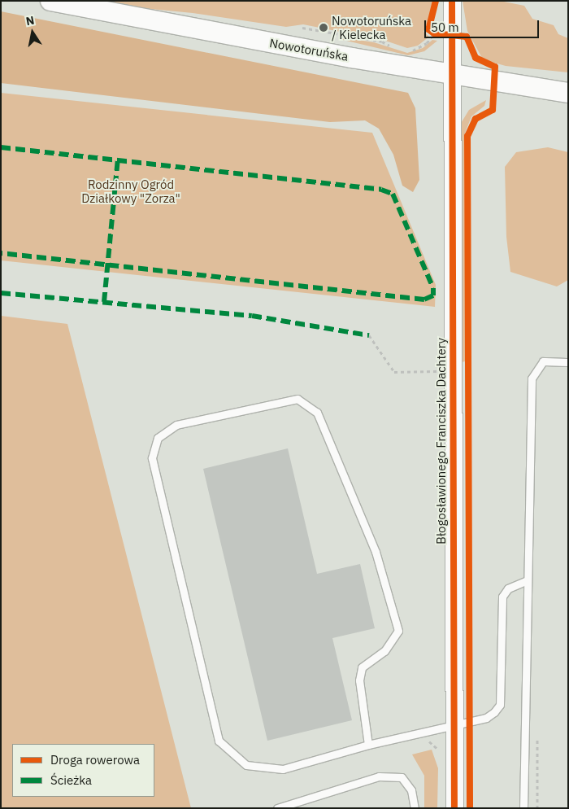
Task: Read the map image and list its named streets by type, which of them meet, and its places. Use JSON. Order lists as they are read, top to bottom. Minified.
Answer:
{"streets":{"main road":["Nowotoruńska"],"street":["Błogosławionego Franciszka Dachtery"]},"crossings":[["Nowotoruńska","Błogosławionego Franciszka Dachtery"]],"parks":["Rodzinny Ogród Działkowy \"Zorza\""],"places":["Nowotoruńska / Kielecka"],"legend":["Droga rowerowa","Ścieżka"],"scale_bar":"50 m","north":"top"}
